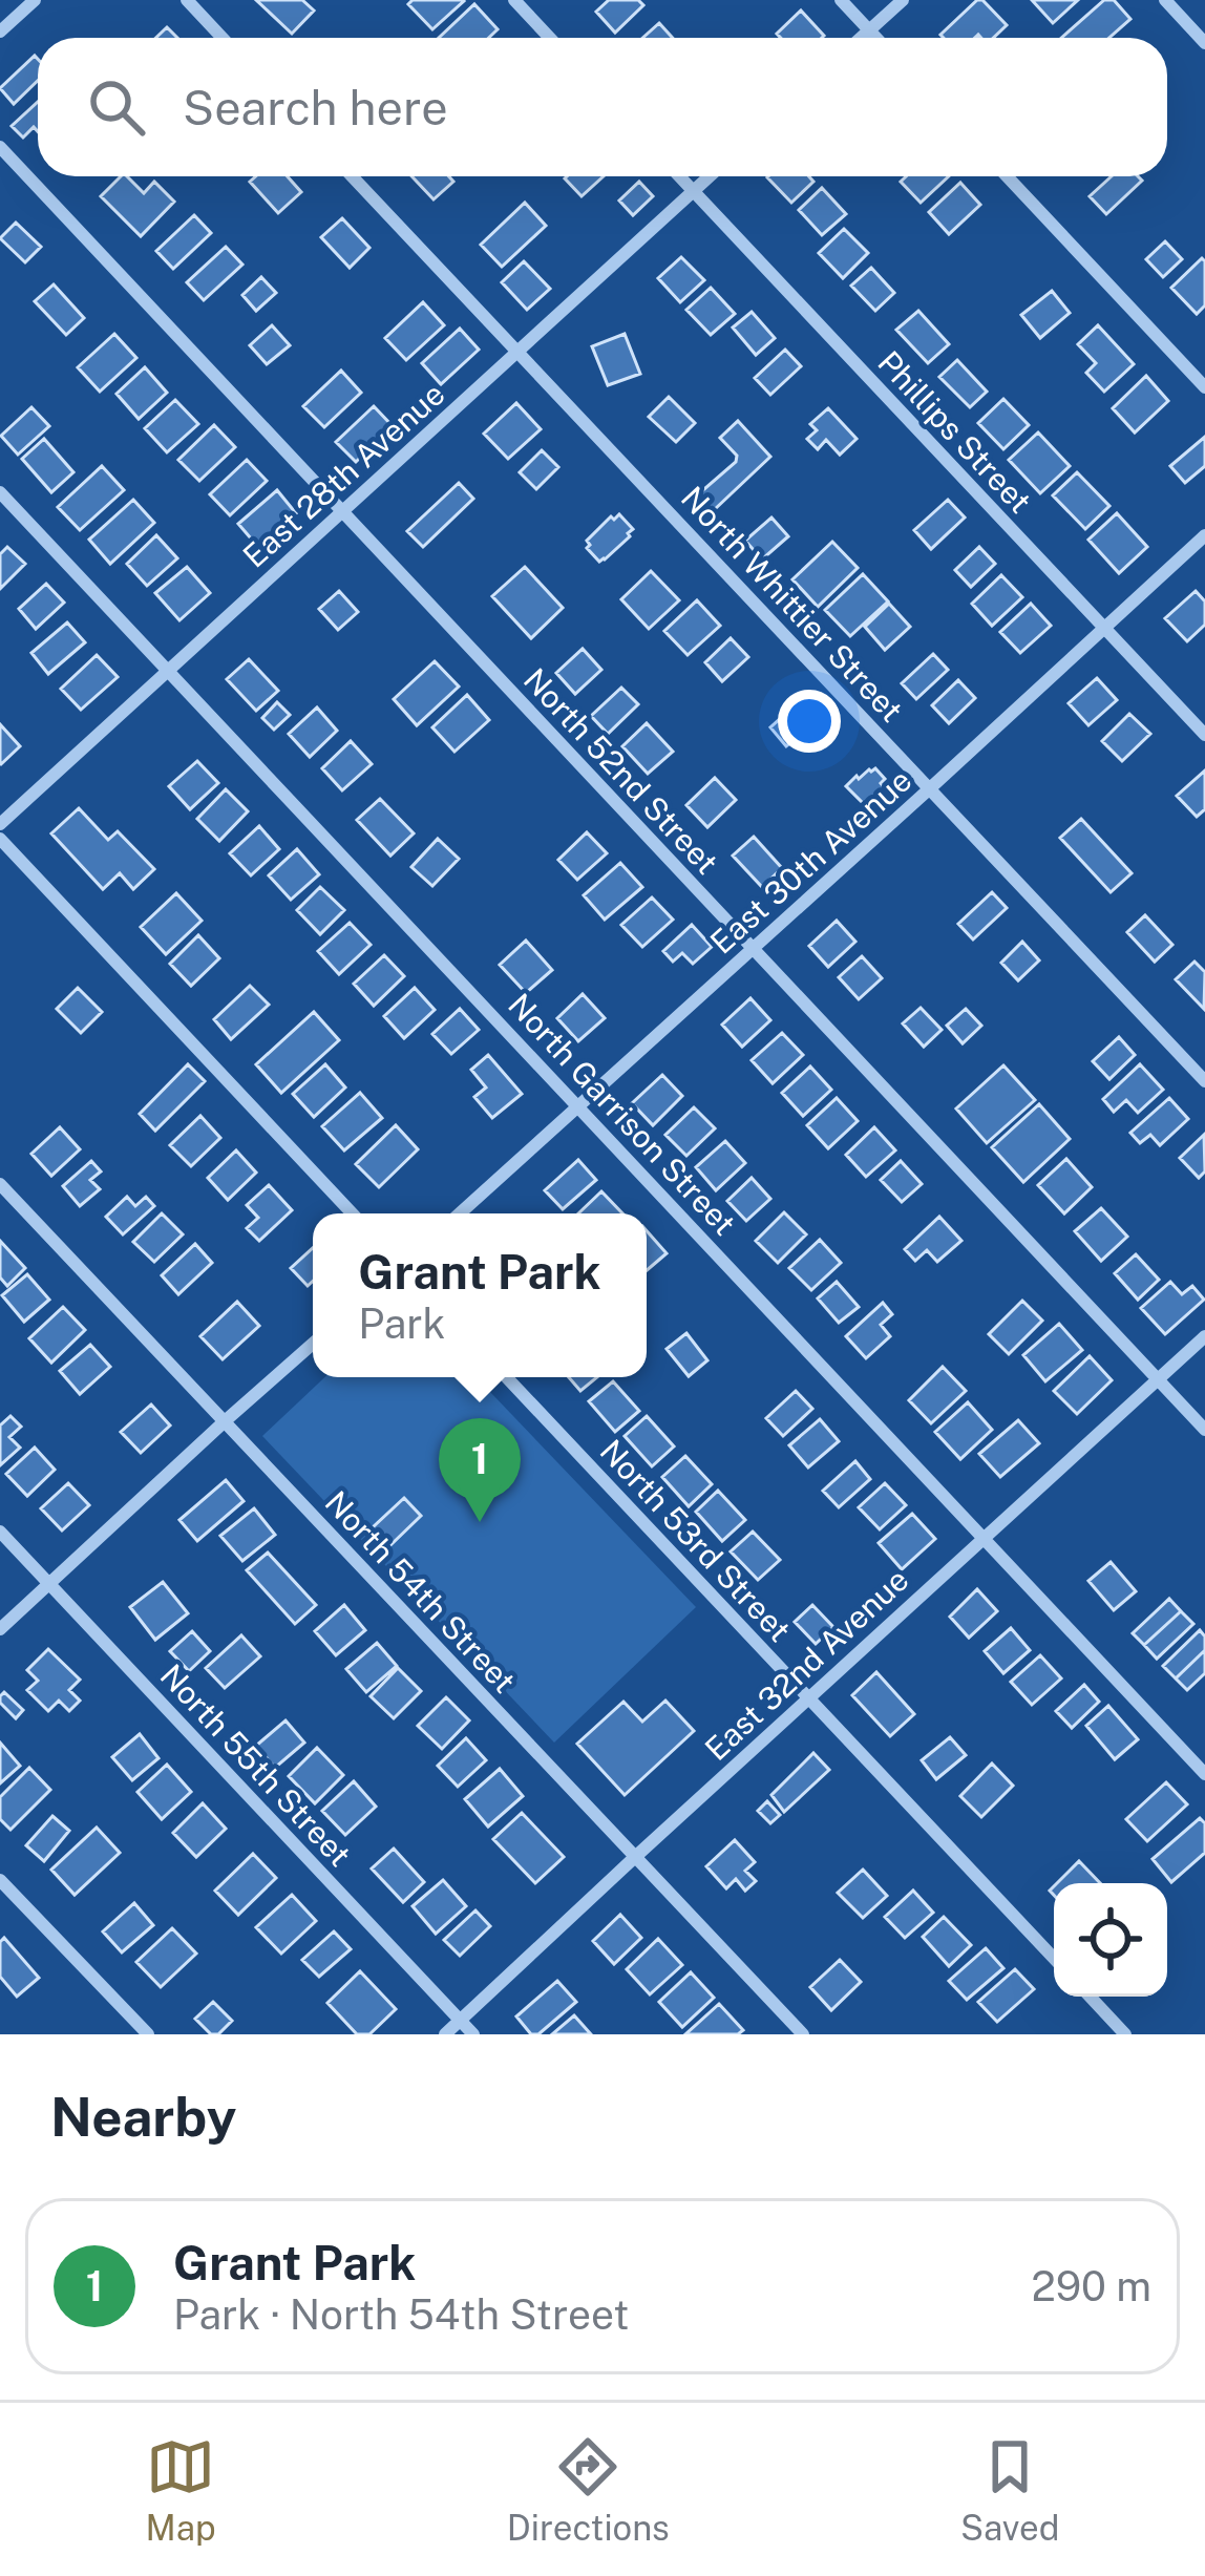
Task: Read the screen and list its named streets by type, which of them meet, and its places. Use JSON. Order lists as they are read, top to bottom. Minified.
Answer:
{"streets":{"street":["Phillips Street","East 28th Avenue","North Whittier Street","North 52nd Street","East 30th Avenue","North Garrison Street","North 53rd Street","North 54th Street","East 32nd Avenue","North 55th Street"]},"crossings":[["Phillips Street","East 28th Avenue"],["Phillips Street","East 30th Avenue"],["East 28th Avenue","North Whittier Street"],["East 28th Avenue","North 52nd Street"],["East 28th Avenue","North Garrison Street"],["North Whittier Street","East 30th Avenue"],["North 52nd Street","East 30th Avenue"],["North 52nd Street","East 32nd Avenue"],["East 30th Avenue","North Garrison Street"],["North Garrison Street","East 32nd Avenue"],["North 53rd Street","East 32nd Avenue"],["North 54th Street","East 32nd Avenue"],["East 32nd Avenue","North 55th Street"]],"page":{"search":"Search here","popup":["Grant Park","Park"],"pins":"1","heading":"Nearby","list":[{"mark":"1","name":"Grant Park","note":"Park · North 54th Street","value":"290 m"}],"nav":["Map","Directions","Saved"]}}
